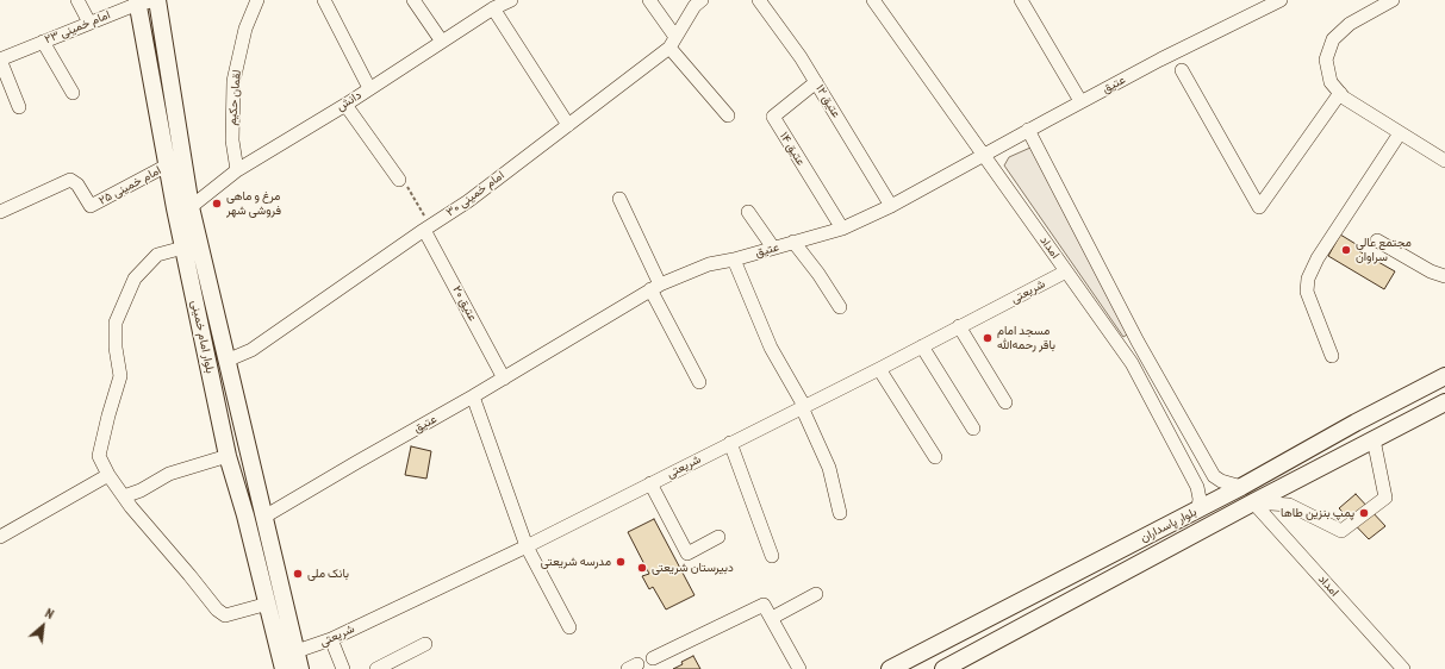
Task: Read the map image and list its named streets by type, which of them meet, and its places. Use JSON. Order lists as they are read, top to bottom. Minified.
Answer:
{"streets":{"main road":["بلوار امام خمینی","بلوار پاسداران"],"street":["امام خمینی ۲۳","عتیق","لقمان حکیم","دانش","عتیق ۱۲","عتیق ۱۴","امام خمینی ۲۵","امام خمینی ۳۰","امداد","شریعتی","عتیق ۲۰"]},"crossings":[["امام خمینی ۲۳","بلوار امام خمینی"],["عتیق","عتیق ۱۲"],["عتیق","عتیق ۱۴"],["عتیق","امداد"],["عتیق","عتیق ۲۰"],["عتیق","بلوار امام خمینی"],["لقمان حکیم","دانش"],["دانش","بلوار امام خمینی"],["عتیق ۱۲","عتیق ۱۴"],["امام خمینی ۲۵","بلوار امام خمینی"],["امام خمینی ۳۰","عتیق ۲۰"],["امام خمینی ۳۰","بلوار امام خمینی"],["امداد","شریعتی"],["امداد","بلوار پاسداران"],["شریعتی","بلوار امام خمینی"]],"places":["مرغ و ماهی فروشی شهر","مجتمع عالی سراوان","مسجد امام باقر رحمه‌الله","پمپ بنزین طاها","مدرسه شریعتی","دبیرستان شریعتی","بانک ملی"],"north":"top right"}
